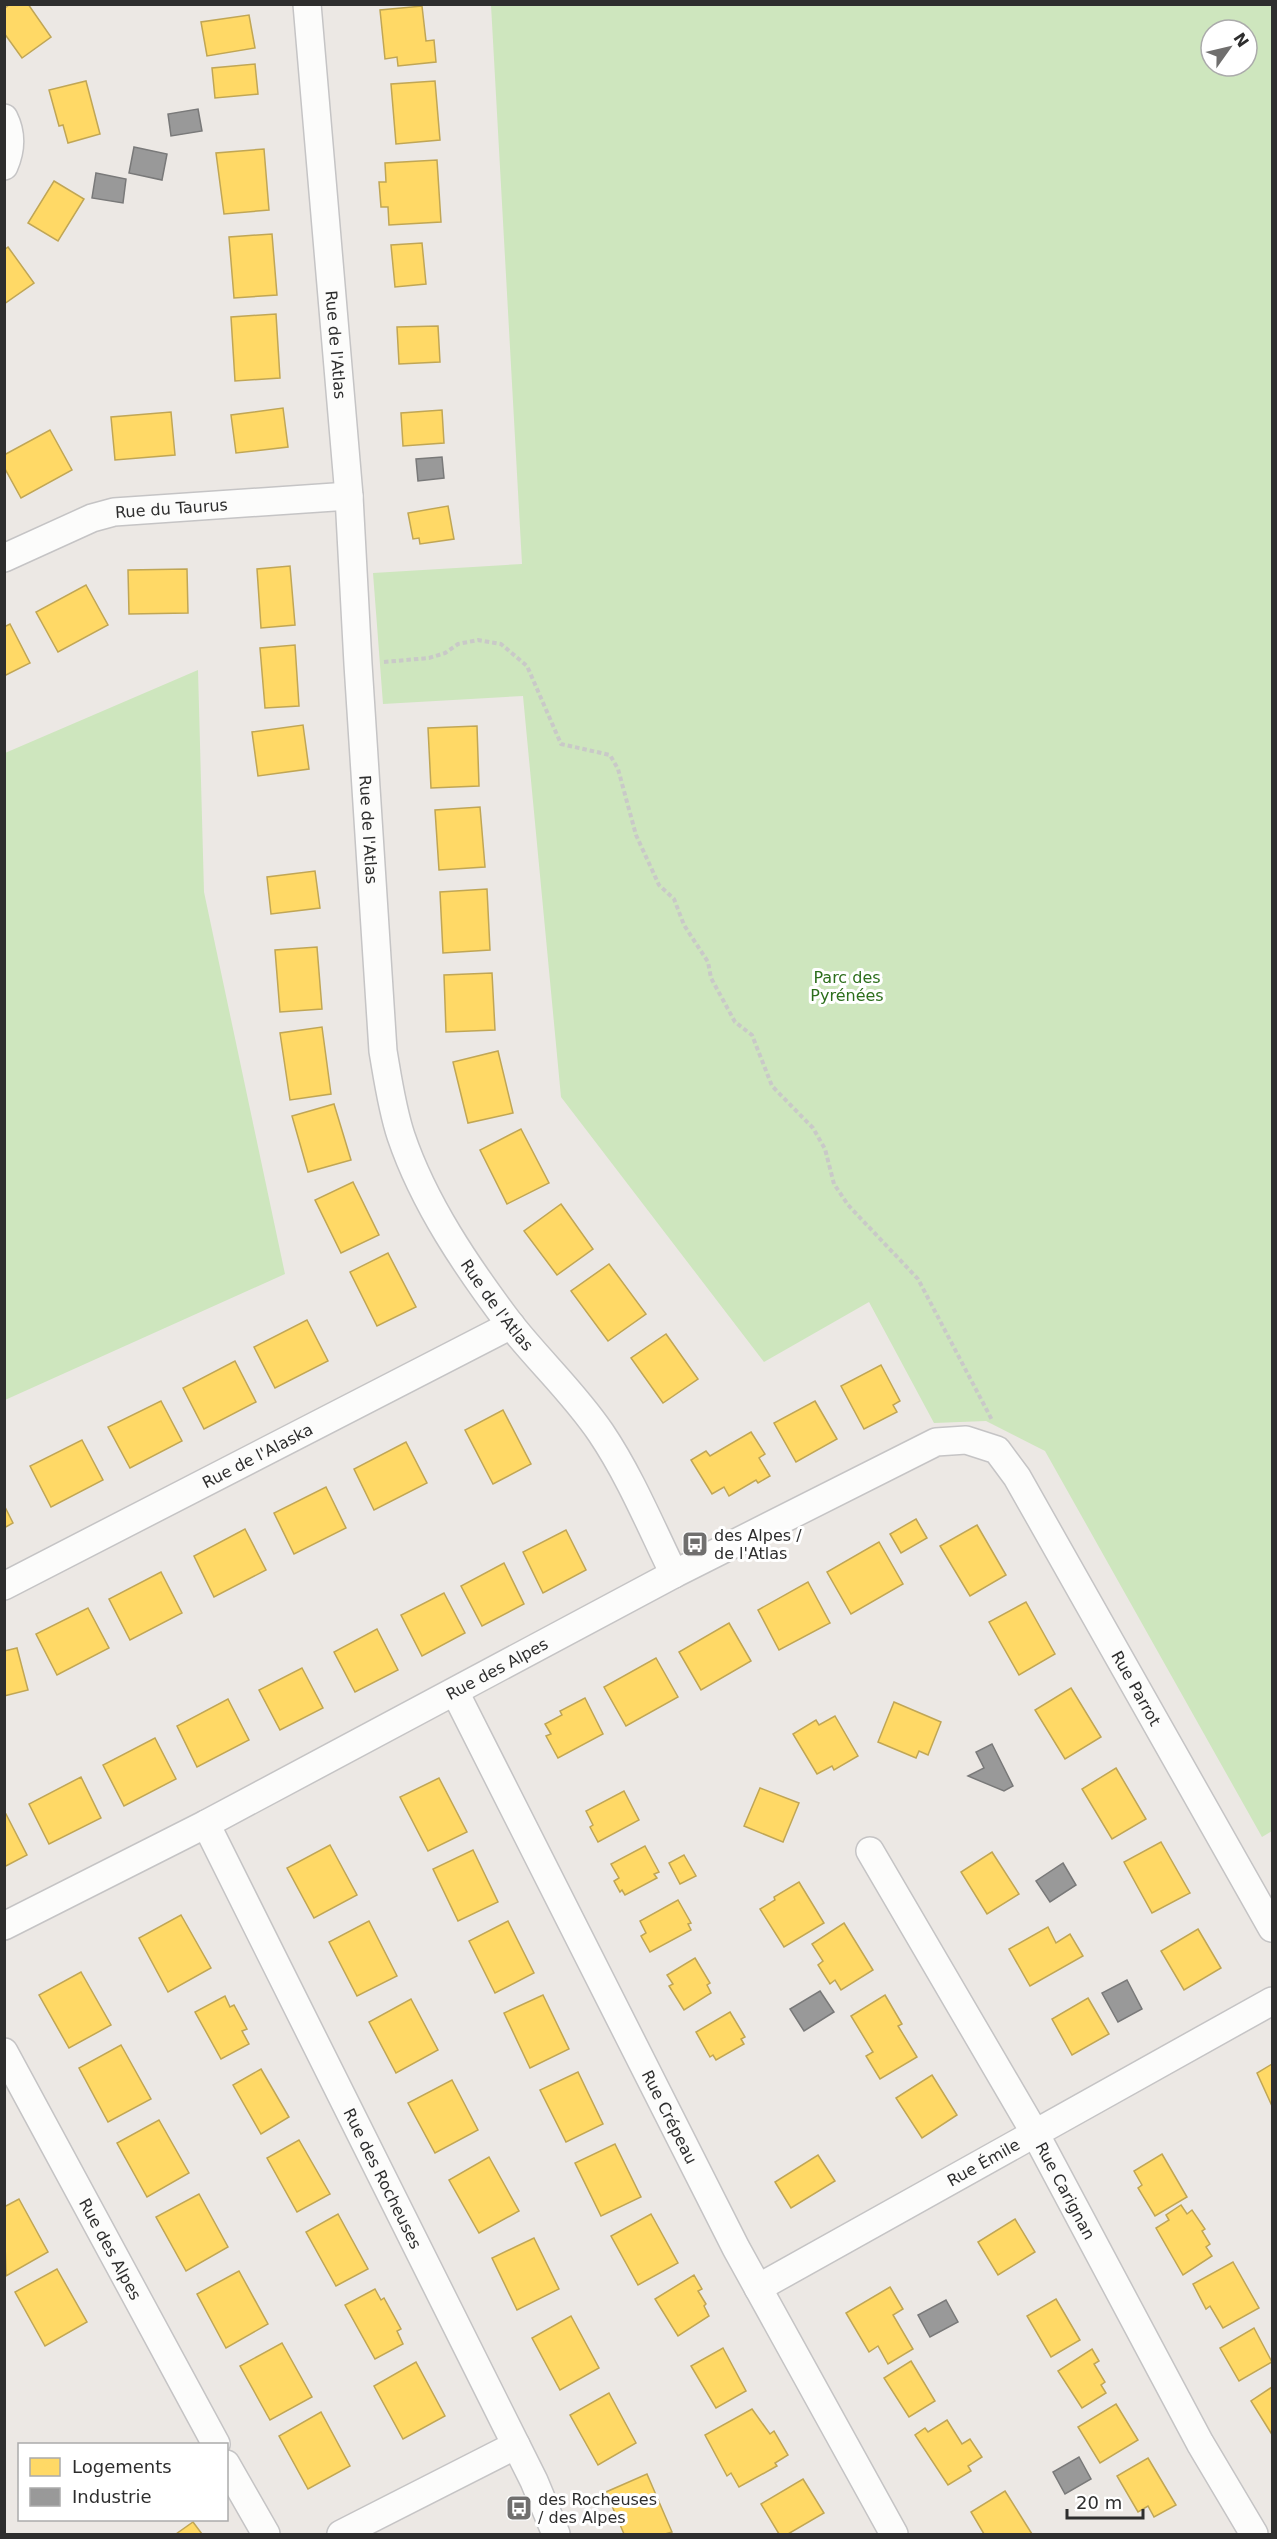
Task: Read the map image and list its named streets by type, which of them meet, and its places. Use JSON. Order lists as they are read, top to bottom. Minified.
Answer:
{"streets":{"street":["Rue de l'Atlas","Rue du Taurus","Rue de l'Alaska","Rue des Alpes","Rue Parrot","Rue Crépeau","Rue Émile","Rue des Rocheuses","Rue Carignan"]},"crossings":[["Rue de l'Atlas","Rue du Taurus"],["Rue de l'Atlas","Rue de l'Alaska"],["Rue de l'Atlas","Rue des Alpes"],["Rue des Alpes","Rue Parrot"],["Rue des Alpes","Rue Crépeau"],["Rue des Alpes","Rue des Rocheuses"],["Rue Crépeau","Rue Émile"],["Rue Émile","Rue Carignan"]],"parks":["Parc des Pyrénées"],"places":{"bus stop":["des Alpes / de l'Atlas","des Rocheuses / des Alpes"]},"legend":["Logements","Industrie"],"scale_bar":"20 m","north":"top right"}
